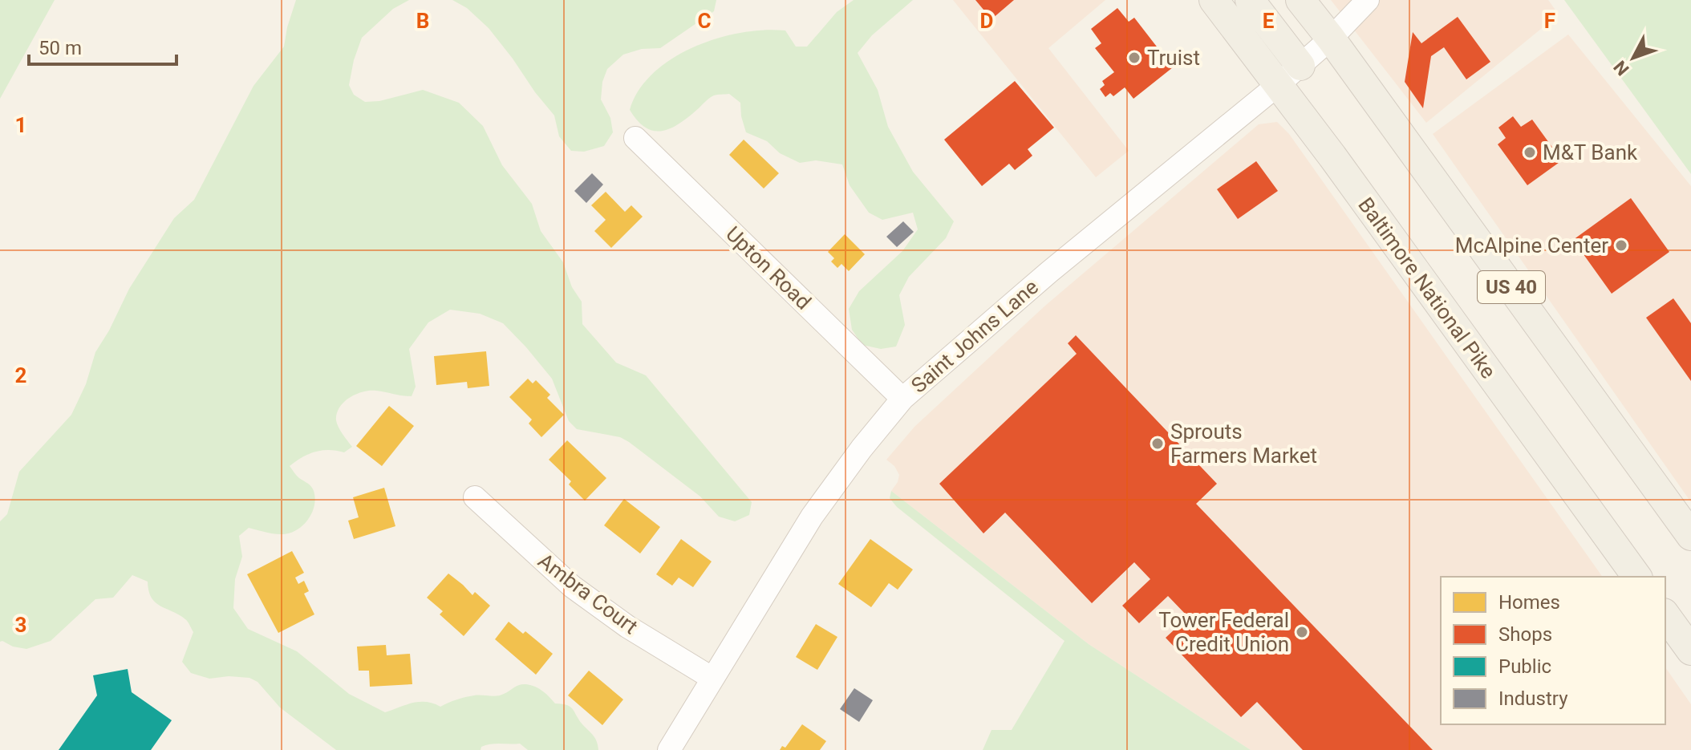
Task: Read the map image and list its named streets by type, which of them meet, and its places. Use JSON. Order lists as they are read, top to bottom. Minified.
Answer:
{"streets":{"main road":["US 40","Baltimore National Pike"],"street":["Upton Road","Saint Johns Lane","Ambra Court"]},"crossings":[["Upton Road","Saint Johns Lane"],["US 40","Saint Johns Lane"],["Baltimore National Pike","Saint Johns Lane"],["Saint Johns Lane","Ambra Court"]],"places":["Truist","M&T Bank","McAlpine Center","Sprouts Farmers Market","Tower Federal Credit Union"],"legend":["Homes","Shops","Public","Industry"],"scale_bar":"50 m","north":"bottom left","grid":{"columns":["B","C","D","E","F"],"rows":["1","2","3"]}}
